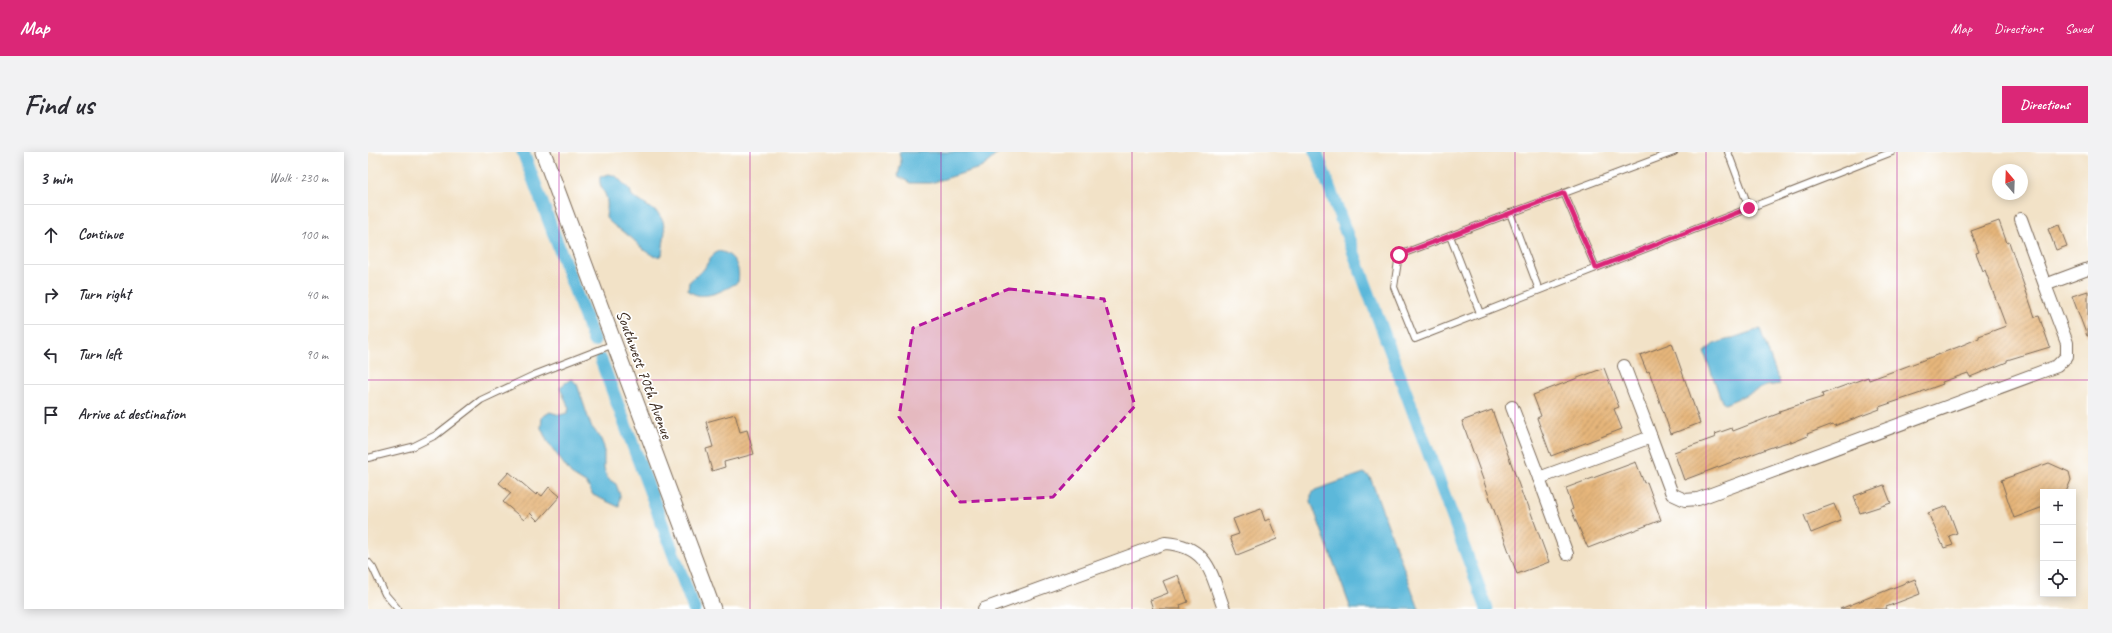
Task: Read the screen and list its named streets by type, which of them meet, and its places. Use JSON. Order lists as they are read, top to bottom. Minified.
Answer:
{"streets":{"street":["Southwest 70th Avenue"]},"north":"top","page":{"header":"Map","nav":["Map","Directions","Saved"],"buttons":"Directions","title":"Find us","heading":["3 min","Walk · 230 m"],"list":[["Continue","100 m"],["Turn right","40 m"],["Turn left","90 m"],"Arrive at destination"],"map_buttons":["+","−"]}}
